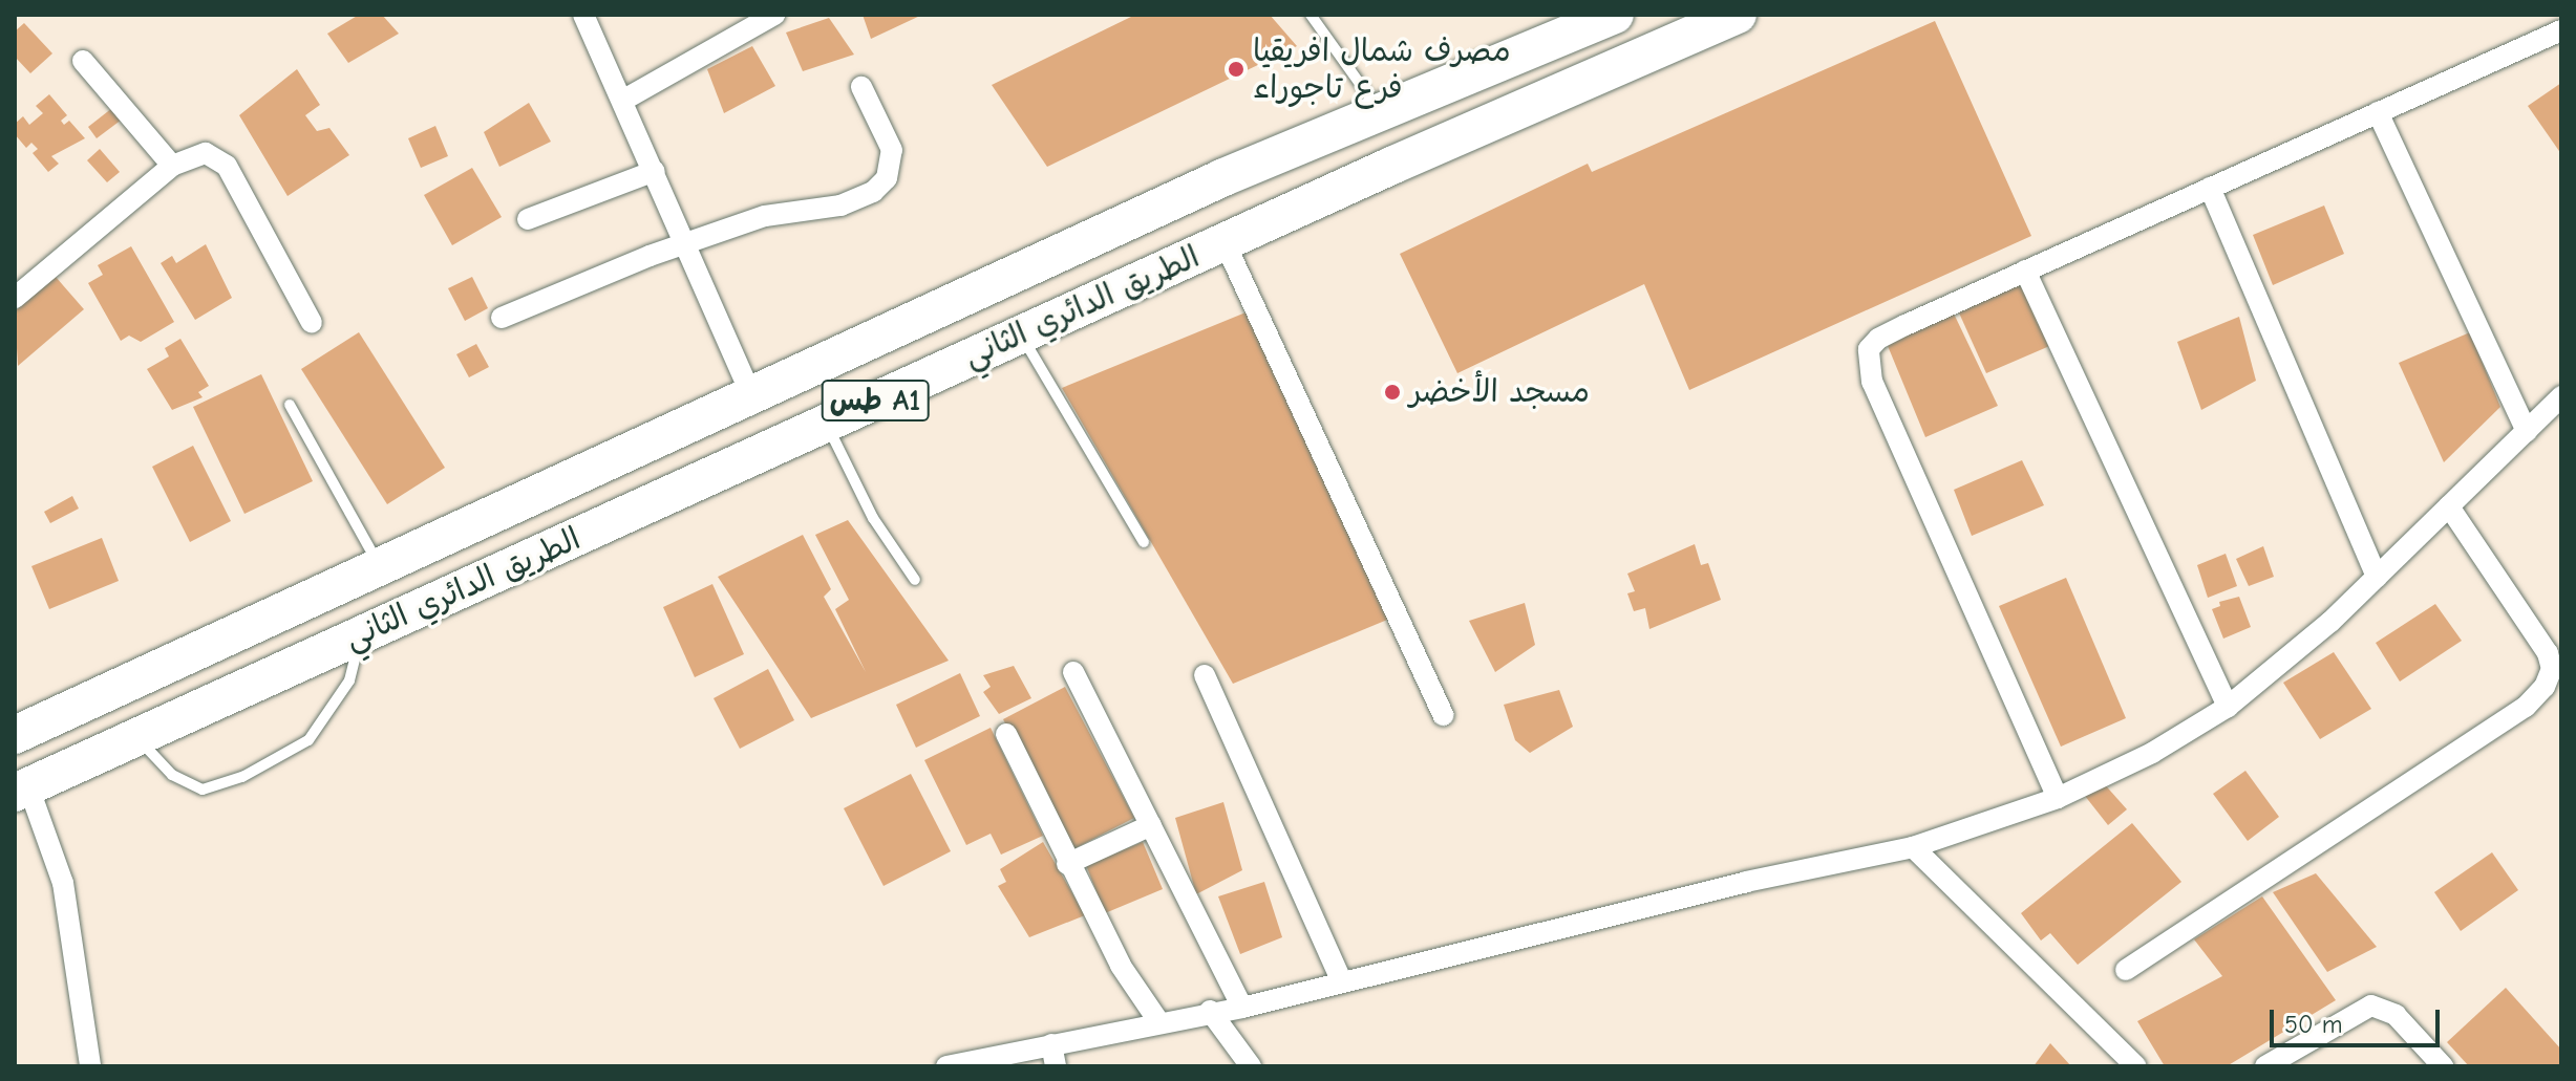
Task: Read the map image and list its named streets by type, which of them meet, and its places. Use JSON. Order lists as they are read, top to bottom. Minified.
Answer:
{"streets":{"highway":["الطريق الدائري الثاني","طس A1"]},"places":["مصرف شمال افريقيا فرع تاجوراء","مسجد الأخضر"],"scale_bar":"50 m"}
